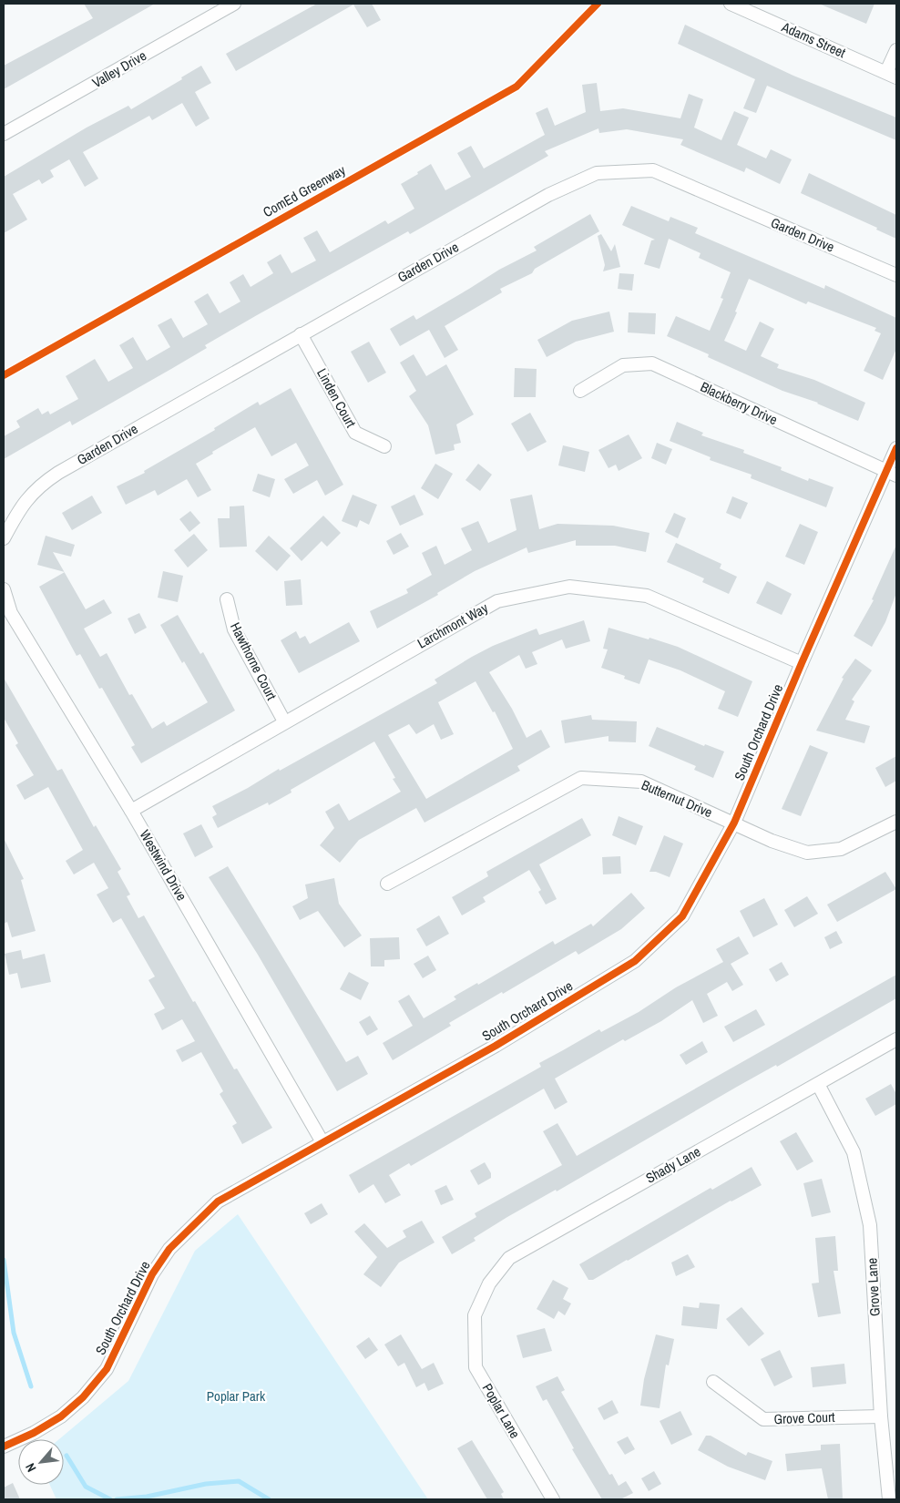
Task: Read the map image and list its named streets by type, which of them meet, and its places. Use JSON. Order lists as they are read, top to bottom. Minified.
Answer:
{"streets":{"street":["Adams Street","Valley Drive","Garden Drive","Linden Court","Blackberry Drive","Larchmont Way","Hawthorne Court","South Orchard Drive","Butternut Drive","Westwind Drive","Shady Lane","Grove Lane","Poplar Lane","Grove Court"],"cycle path":["ComEd Greenway"]},"crossings":[["Garden Drive","Linden Court"],["Blackberry Drive","South Orchard Drive"],["Larchmont Way","Hawthorne Court"],["Larchmont Way","South Orchard Drive"],["Larchmont Way","Westwind Drive"],["South Orchard Drive","Butternut Drive"],["South Orchard Drive","Westwind Drive"],["Shady Lane","Grove Lane"],["Shady Lane","Poplar Lane"],["Grove Lane","Grove Court"]],"parks":["Poplar Park"],"north":"bottom left"}
